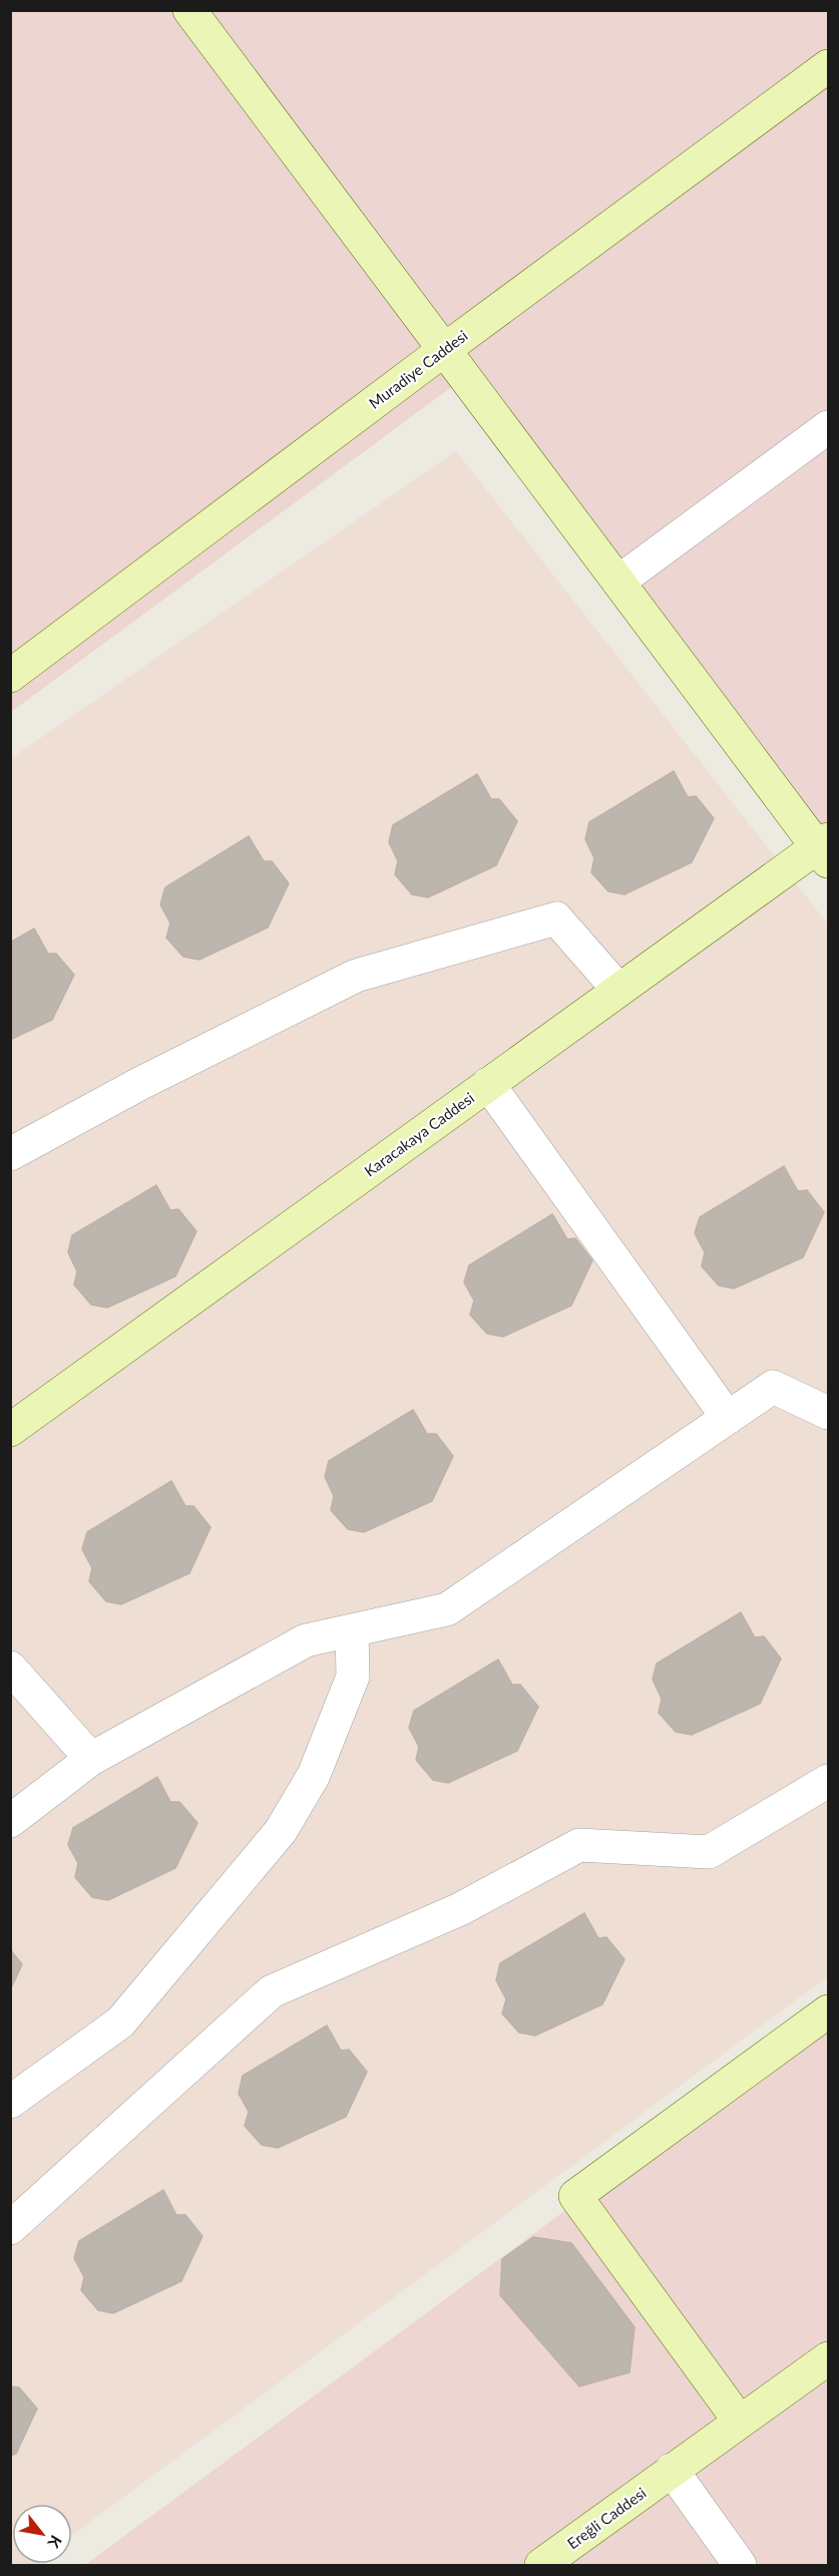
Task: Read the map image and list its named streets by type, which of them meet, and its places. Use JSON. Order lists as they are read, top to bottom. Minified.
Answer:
{"streets":{"street":["Muradiye Caddesi","Karacakaya Caddesi","Ereğli Caddesi"]},"north":"bottom right"}
